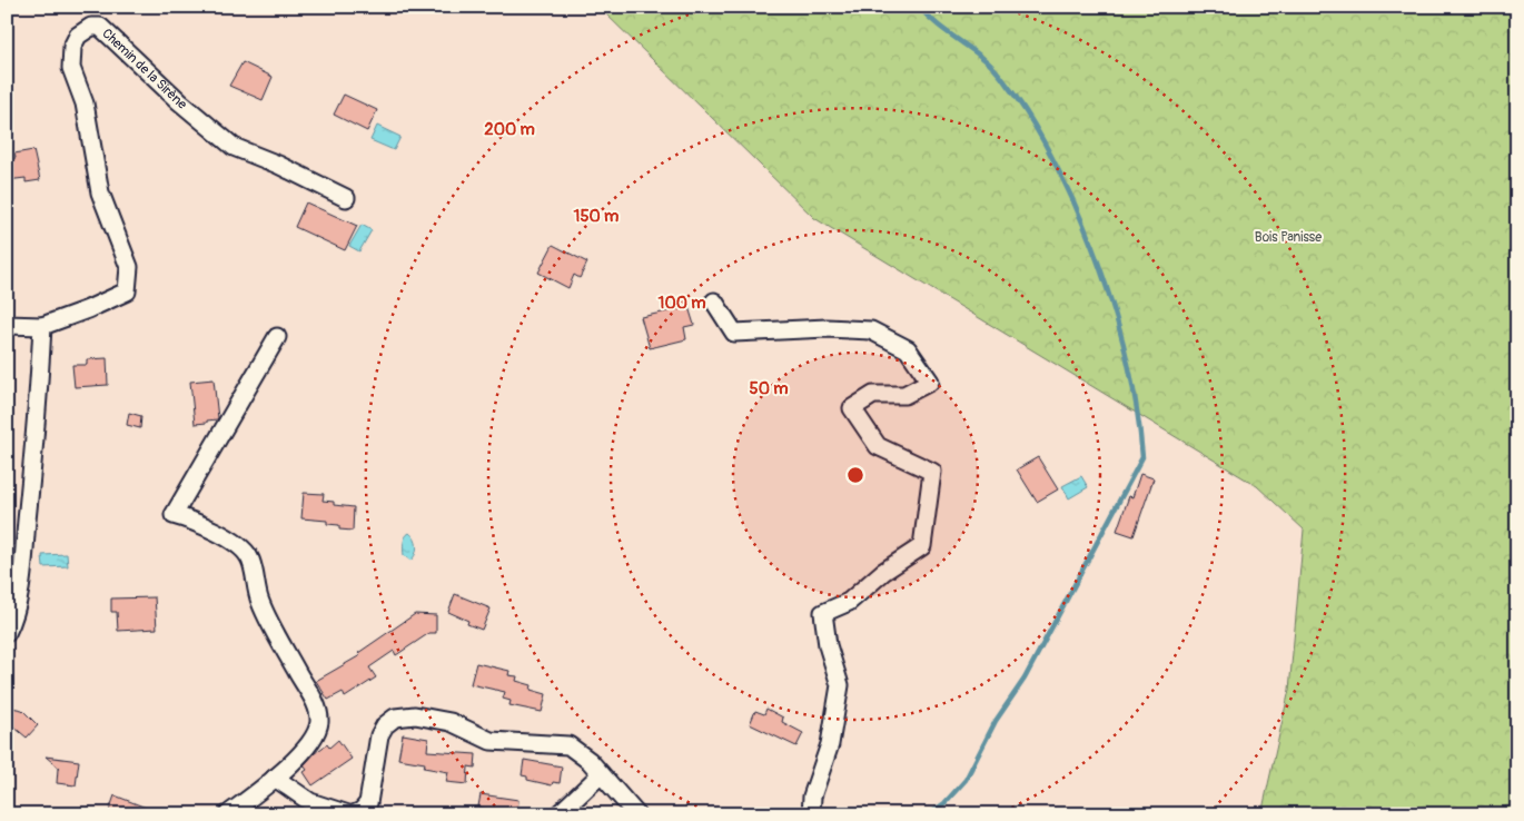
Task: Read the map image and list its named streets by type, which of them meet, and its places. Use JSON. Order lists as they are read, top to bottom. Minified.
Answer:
{"streets":{"street":["Chemin de la Sirène"]},"parks":["Bois Panisse"],"rings":["200 m","150 m","100 m","50 m"]}
